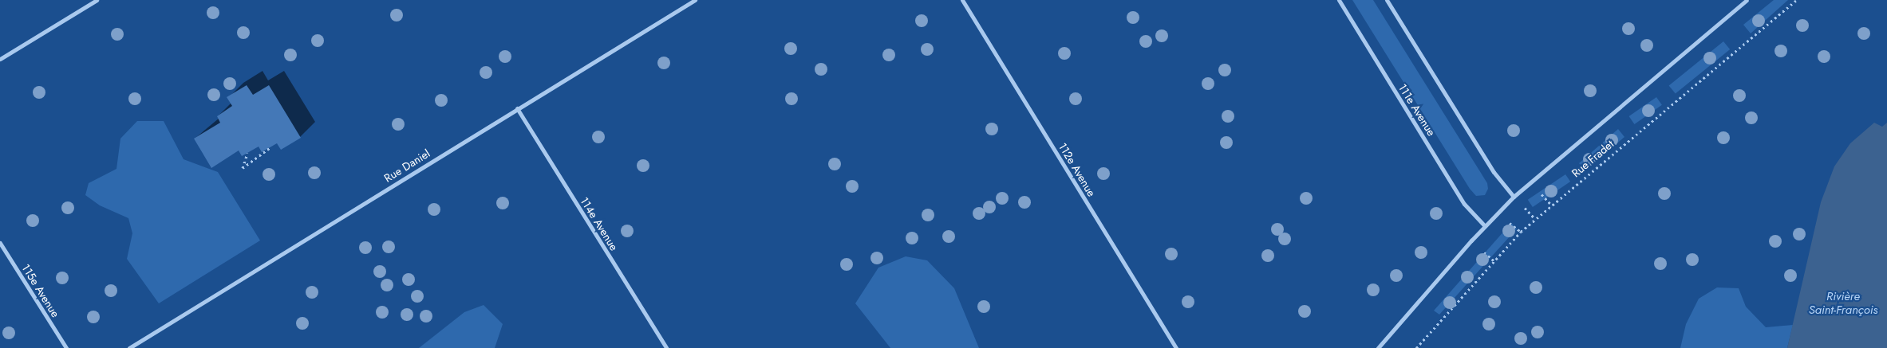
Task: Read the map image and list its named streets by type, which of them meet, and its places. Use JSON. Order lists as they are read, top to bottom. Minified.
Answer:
{"streets":{"street":["111e Avenue","Rue Fradet","Rue Daniel","112e Avenue","114e Avenue","115e Avenue"]},"crossings":[["111e Avenue","Rue Fradet"],["Rue Daniel","114e Avenue"]],"water":["Rivière Saint-François"]}
